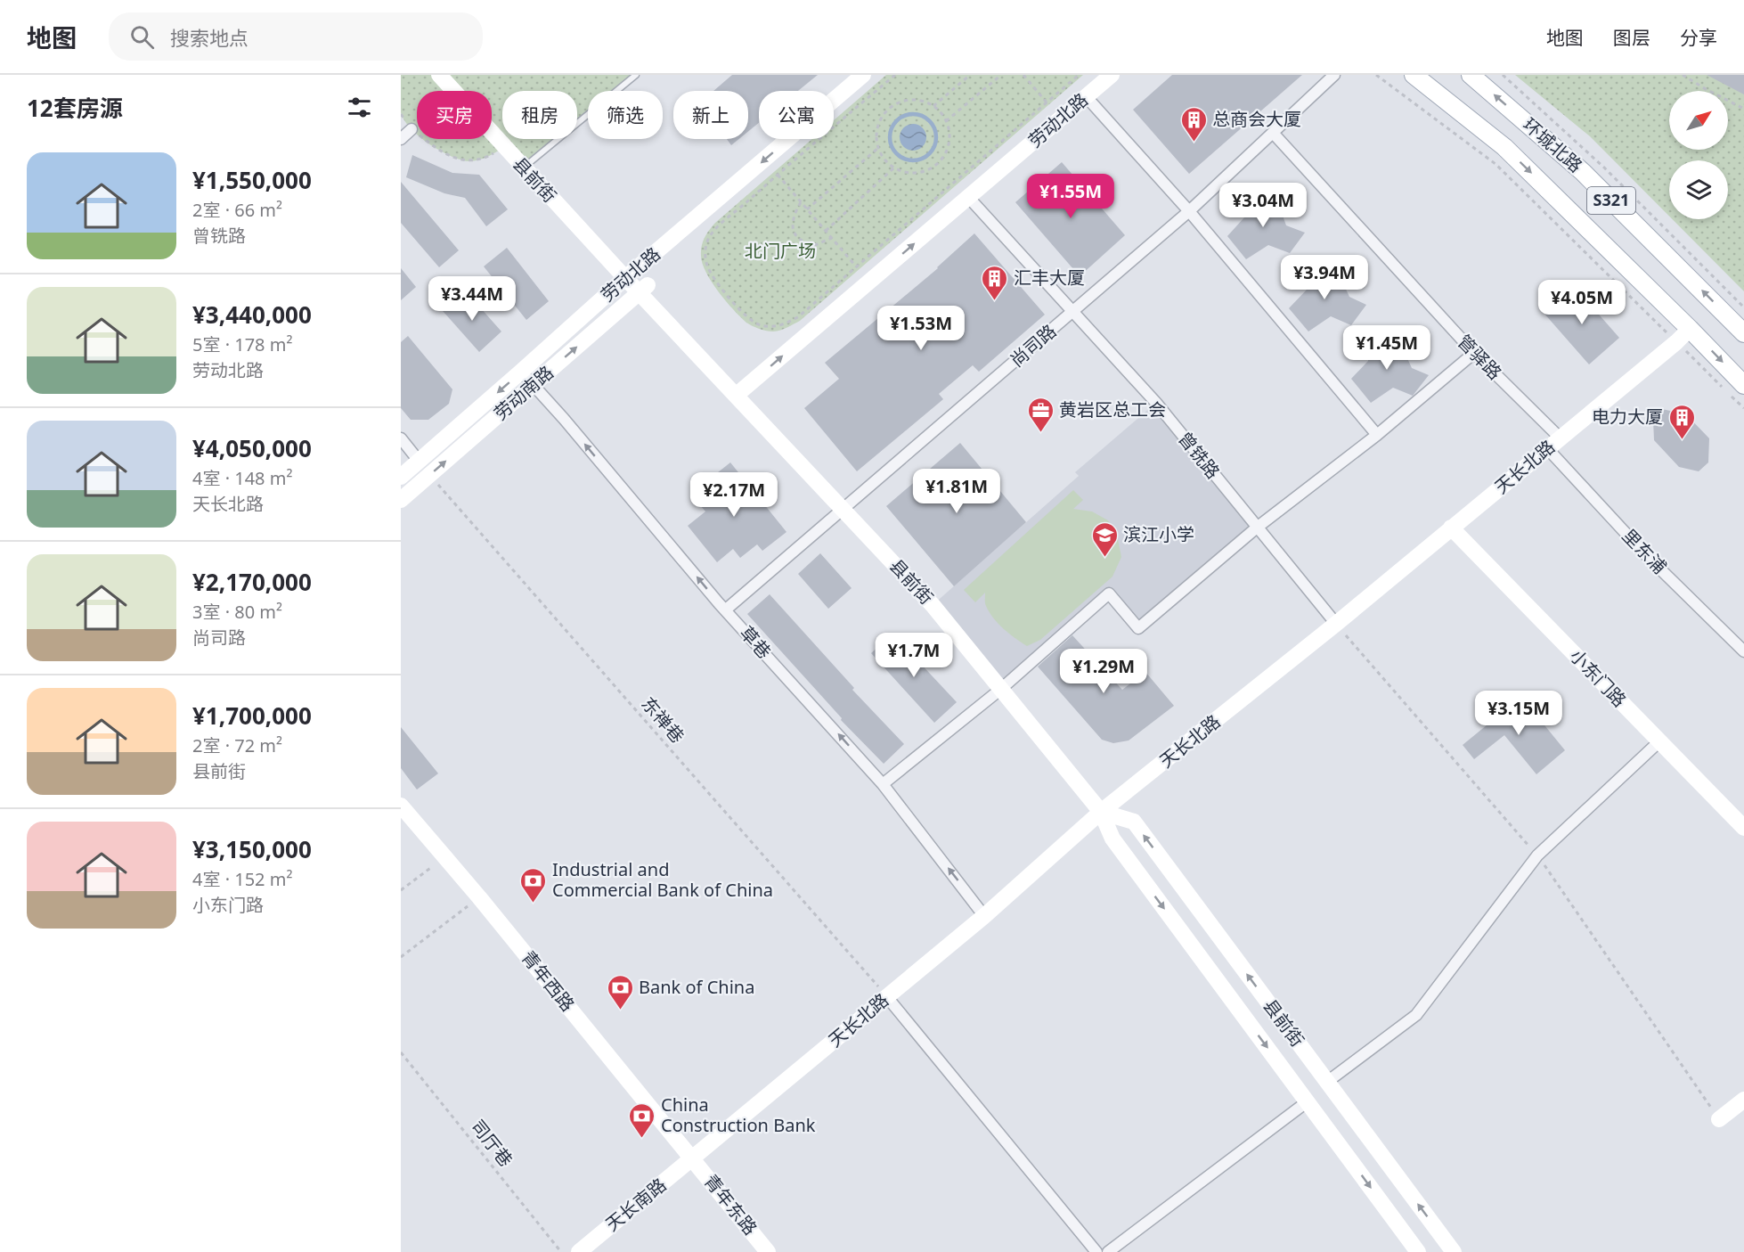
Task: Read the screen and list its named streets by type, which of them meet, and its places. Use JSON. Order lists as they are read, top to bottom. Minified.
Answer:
{"streets":{"main road":["环城北路","S321"],"street":["劳动北路","县前街","尚司路","管驿路","劳动南路","曾铣路","天长北路","里东浦","草巷","小东门路","青年西路","天长南路","青年东路"],"path":["东禅巷","司厅巷"]},"crossings":[["劳动北路","县前街"],["劳动北路","曾铣路"],["劳动北路","草巷"],["环城北路","天长北路"],["县前街","尚司路"],["县前街","劳动南路"],["县前街","天长北路"],["尚司路","管驿路"],["尚司路","曾铣路"],["尚司路","草巷"],["管驿路","天长北路"],["管驿路","里东浦"],["劳动南路","草巷"],["劳动南路","东禅巷"],["曾铣路","天长北路"],["天长北路","里东浦"],["天长北路","草巷"],["天长北路","小东门路"],["天长北路","东禅巷"],["天长北路","青年西路"],["天长北路","天长南路"],["天长北路","青年东路"],["青年西路","天长南路"],["青年西路","青年东路"],["天长南路","青年东路"]],"one_way":["劳动南路","草巷"],"parks":["北门广场"],"places":{"building":["总商会大厦","汇丰大厦","电力大厦"],"office":["黄岩区总工会"],"school or university":["滨江小学"],"bank":["Industrial and Commercial Bank of China","Bank of China","China Construction Bank"]},"north":"top right","page":{"header":"地图","search":"搜索地点","nav":["地图","图层","分享"],"heading":"12套房源","chip":["买房","租房","筛选","新上","公寓"],"list":[{"name":"¥1,550,000","note":"2室 · 66 m² · 曾铣路"},{"name":"¥3,440,000","note":"5室 · 178 m² · 劳动北路"},{"name":"¥4,050,000","note":"4室 · 148 m² · 天长北路"},{"name":"¥2,170,000","note":"3室 · 80 m² · 尚司路"},{"name":"¥1,700,000","note":"2室 · 72 m² · 县前街"},{"name":"¥3,150,000","note":"4室 · 152 m² · 小东门路"}],"price":["¥1.55M","¥3.04M","¥3.94M","¥3.44M","¥4.05M","¥1.53M","¥1.45M","¥1.81M","¥2.17M","¥1.7M","¥1.29M","¥3.15M"]}}
